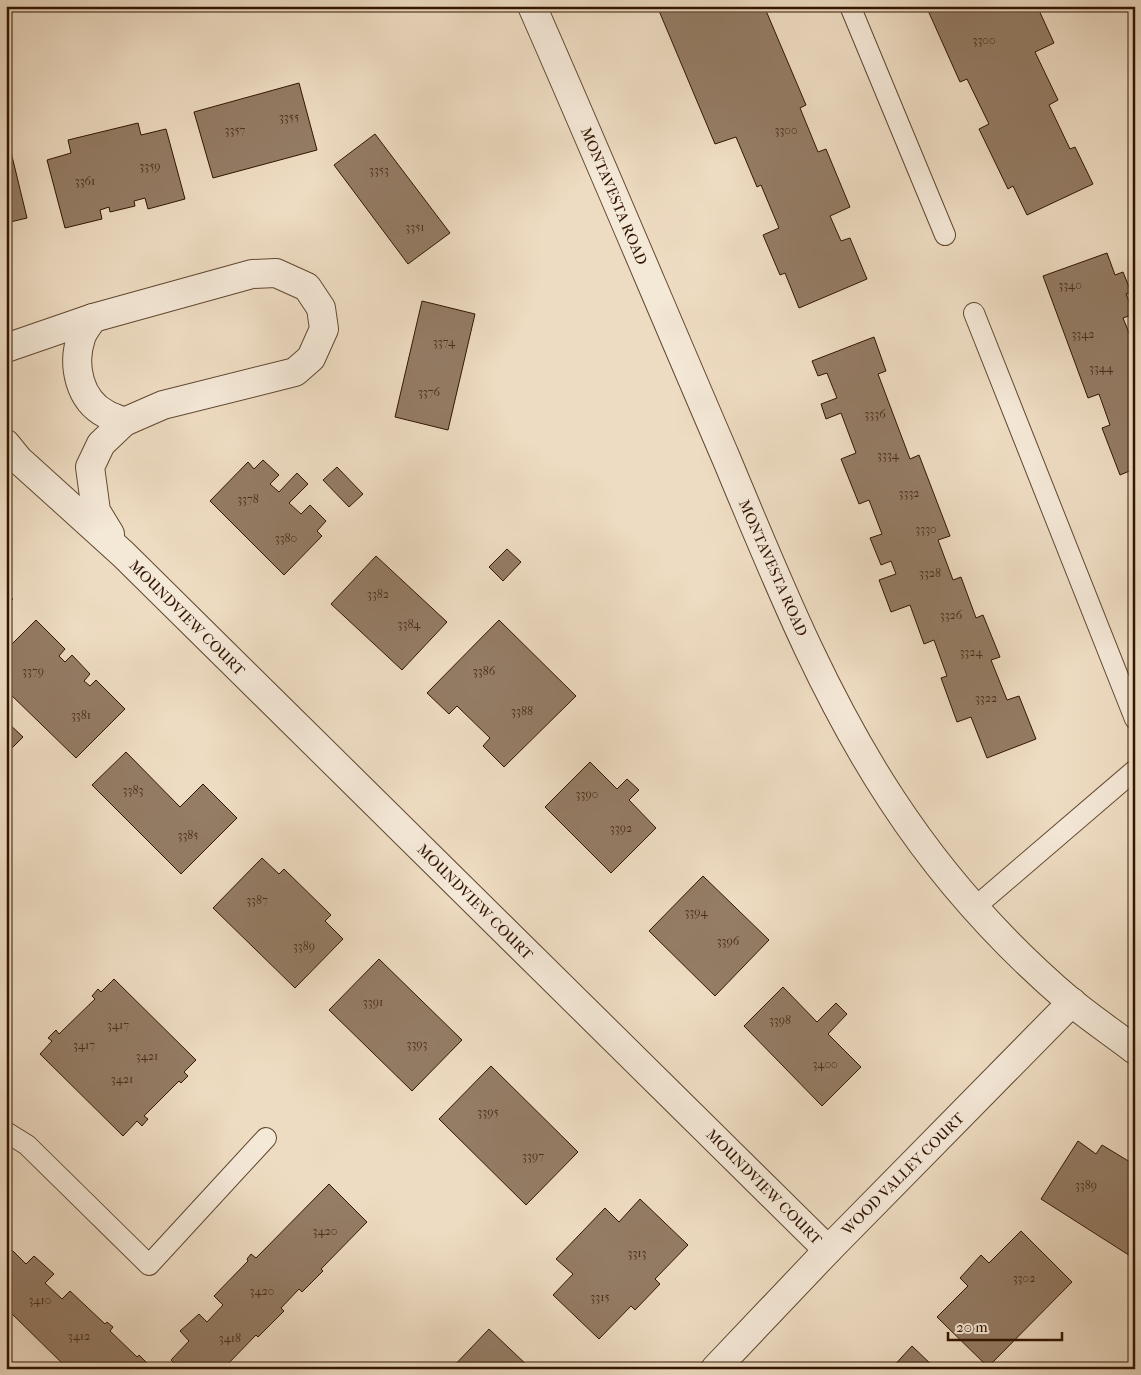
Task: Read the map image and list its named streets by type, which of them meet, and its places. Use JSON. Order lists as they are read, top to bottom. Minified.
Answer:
{"streets":{"street":["MONTAVESTA ROAD","MOUNDVIEW COURT","WOOD VALLEY COURT"]},"crossings":[["MONTAVESTA ROAD","WOOD VALLEY COURT"],["MOUNDVIEW COURT","WOOD VALLEY COURT"]],"house_numbers":["3300","3355","3357","3300","3359","3353","3361","3351","3340","3342","3374","3344","3376","3336","3334","3332","3378","3330","3380","3328","3382","3326","3384","3324","3379","3386","3322","3388","3381","3383","3390","3392","3385","3387","3394","3396","3389","3391","3398","3417","3393","3417","3421","3400","3421","3395","3397","3389","3420","3313","3302","3420","3315","3410","3412","3418"],"scale_bar":"20 m"}
